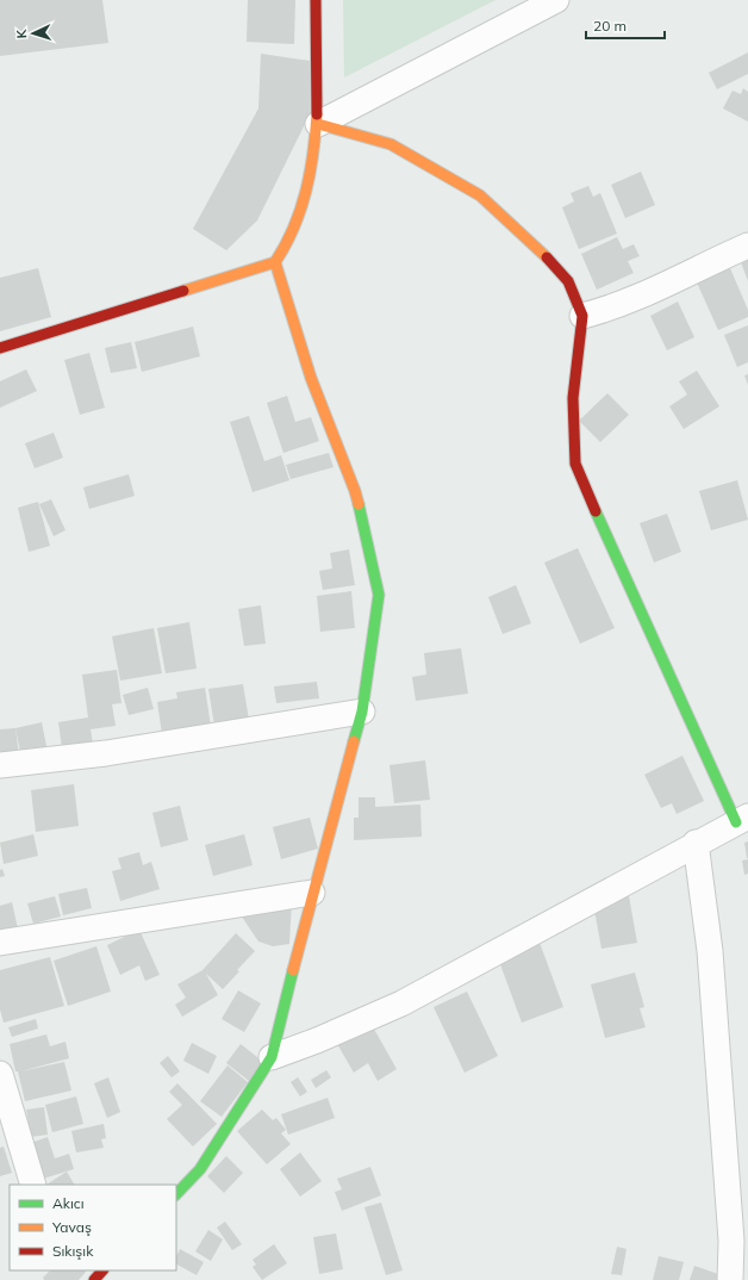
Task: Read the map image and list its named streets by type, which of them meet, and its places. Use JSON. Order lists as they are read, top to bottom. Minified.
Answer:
{"legend":["Akıcı","Yavaş","Sıkışık"],"scale_bar":"20 m","north":"left"}
